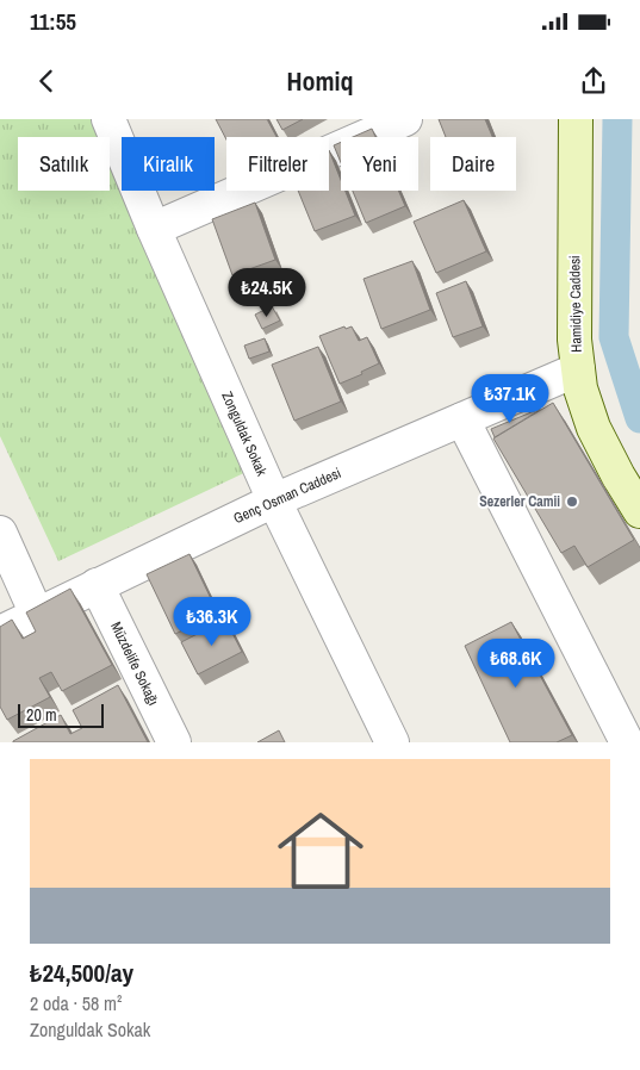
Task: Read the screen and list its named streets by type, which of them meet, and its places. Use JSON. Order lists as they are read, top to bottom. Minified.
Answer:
{"streets":{"street":["Hamidiye Caddesi","Zonguldak Sokak","Genç Osman Caddesi","Müzdelife Sokağı"]},"crossings":[["Hamidiye Caddesi","Genç Osman Caddesi"],["Zonguldak Sokak","Genç Osman Caddesi"],["Genç Osman Caddesi","Müzdelife Sokağı"]],"places":["Sezerler Camii"],"scale_bar":"20 m","page":{"status":"11:55","header":"Homiq","chip":["Satılık","Kiralık","Filtreler","Yeni","Daire"],"price":["₺24.5K","₺37.1K","₺36.3K","₺68.6K"],"scale":"20 m","list":[{"name":"₺24,500/ay","note":"2 oda · 58 m² · Zonguldak Sokak"}]}}
